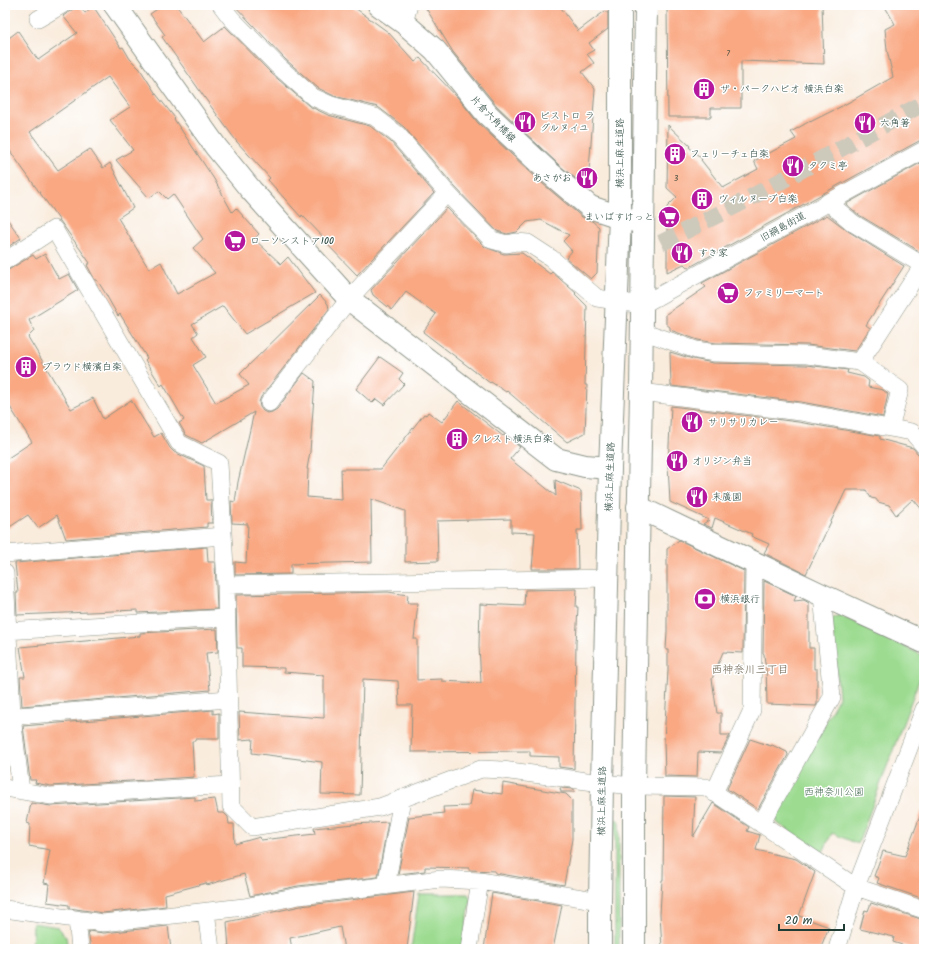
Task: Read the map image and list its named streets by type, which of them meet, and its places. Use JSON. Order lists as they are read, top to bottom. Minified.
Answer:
{"streets":{"main road":["片倉六角橋線","横浜上麻生道路"],"street":["旧綱島街道"]},"crossings":[["片倉六角橋線","横浜上麻生道路"]],"districts":["西神奈川三丁目"],"parks":["西神奈川公園"],"places":{"building":["ザ・パークハビオ 横浜白楽","フェリーチェ白楽","ヴィルヌーブ白楽","プラウド横濱白楽","クレスト横浜白楽"],"restaurant":["ビストロ ラ グルヌイユ","六角箸","タクミ亭","あさがお","すき家","サリサリカレー","オリジン弁当","末廣園"],"supermarket":["まいばすけっと","ローソンストア100","ファミリーマート"],"bank":["横浜銀行"]},"house_numbers":["7","3"],"scale_bar":"20 m"}
